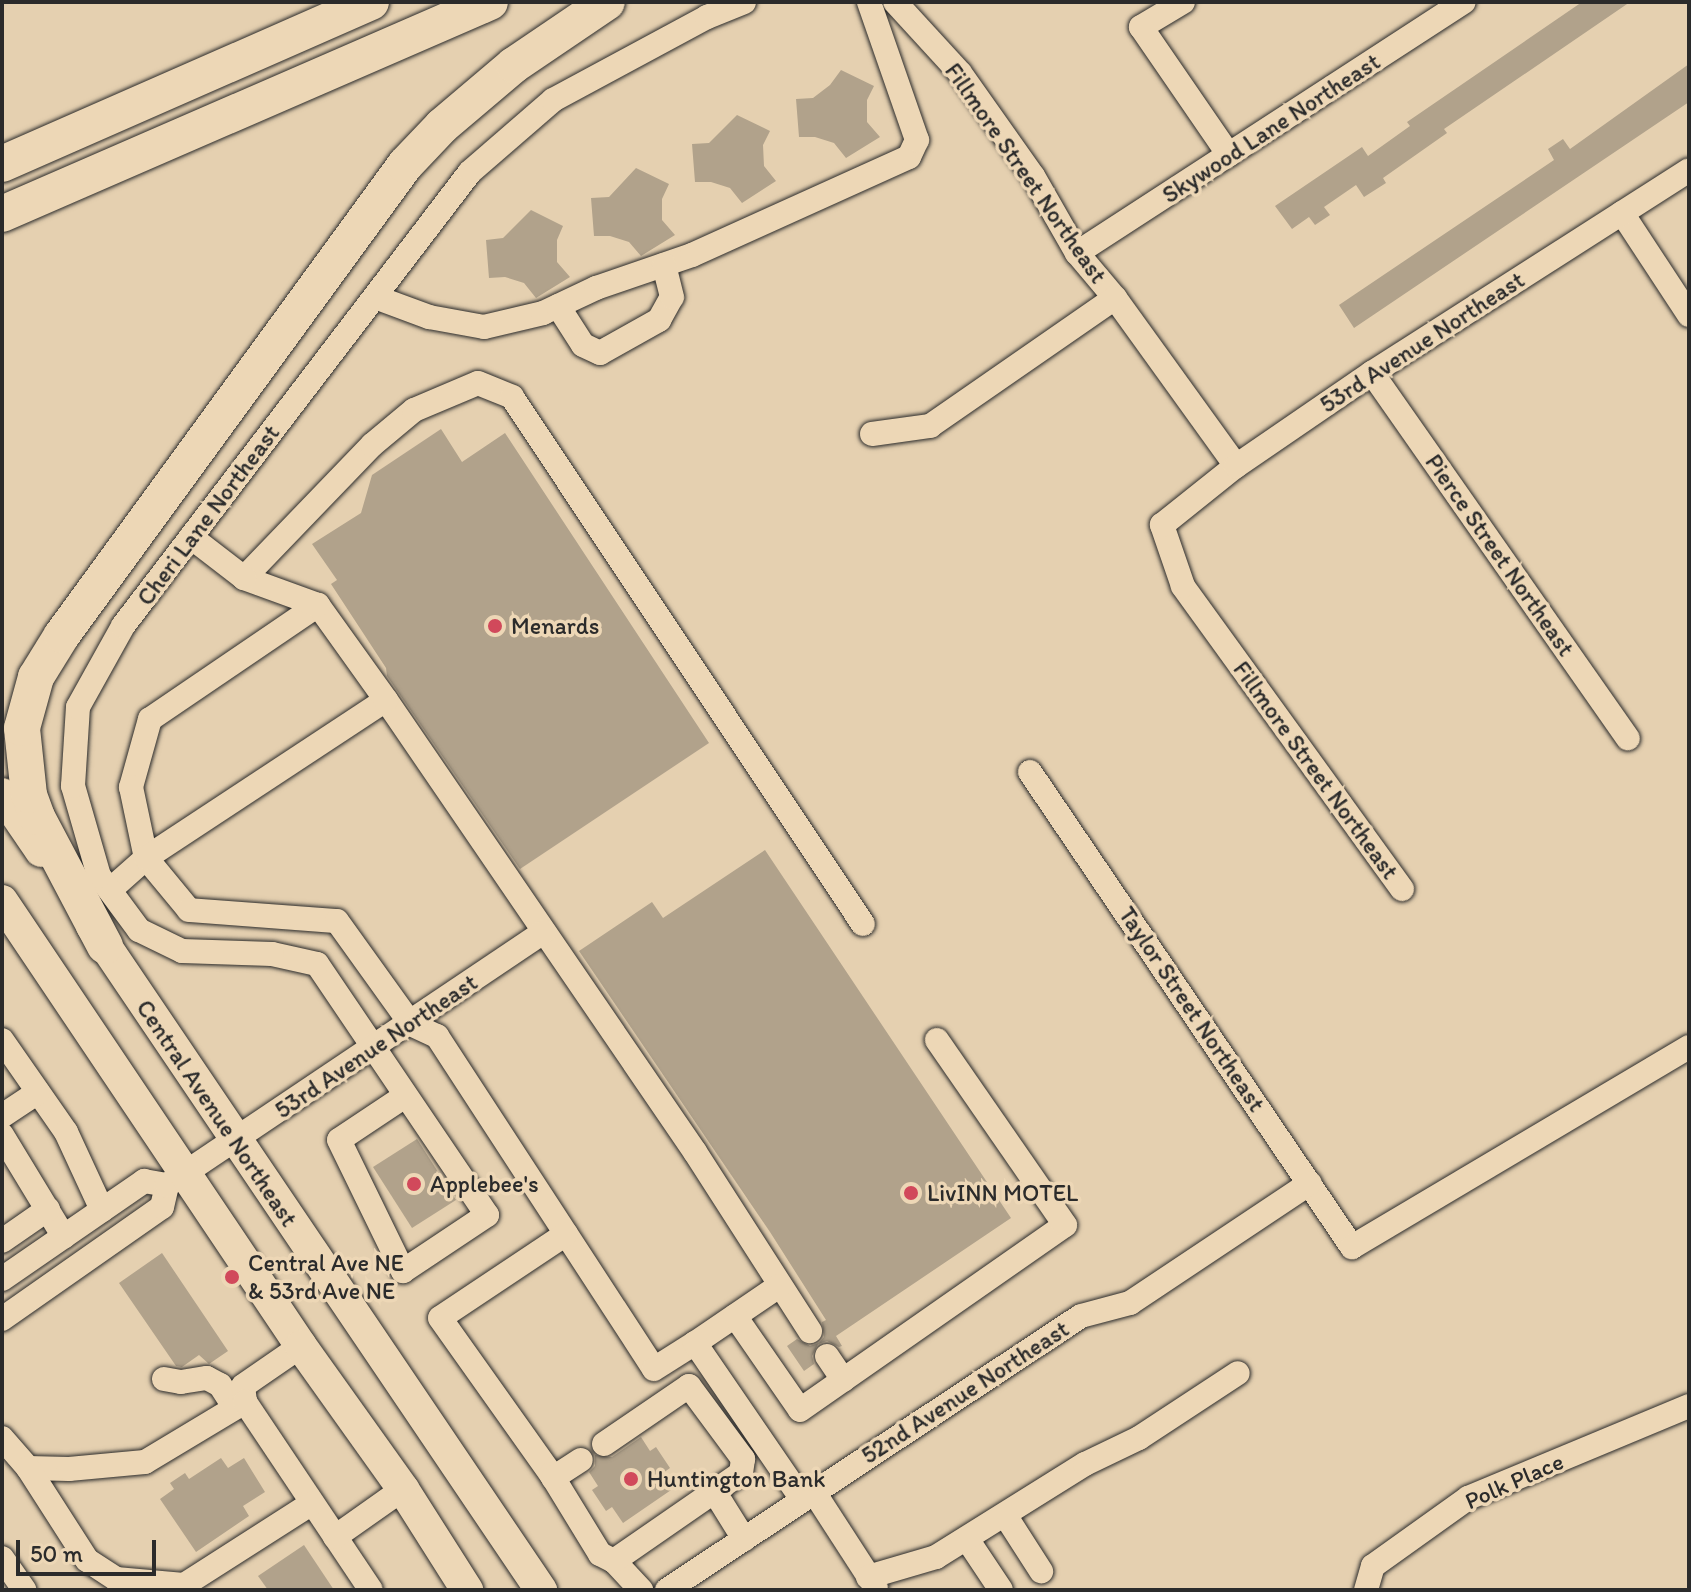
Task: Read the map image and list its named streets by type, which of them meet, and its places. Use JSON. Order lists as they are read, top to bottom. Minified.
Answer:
{"streets":{"main road":["Central Avenue Northeast"],"street":["Skywood Lane Northeast","Fillmore Street Northeast","53rd Avenue Northeast","Cheri Lane Northeast","Pierce Street Northeast","Taylor Street Northeast","52nd Avenue Northeast","Polk Place"]},"crossings":[["Skywood Lane Northeast","Fillmore Street Northeast"],["Fillmore Street Northeast","53rd Avenue Northeast"],["53rd Avenue Northeast","Cheri Lane Northeast"],["53rd Avenue Northeast","Pierce Street Northeast"],["53rd Avenue Northeast","Central Avenue Northeast"],["Taylor Street Northeast","52nd Avenue Northeast"]],"places":["Menards","Applebee's","LivINN MOTEL","Central Ave NE & 53rd Ave NE","Huntington Bank"],"scale_bar":"50 m"}
